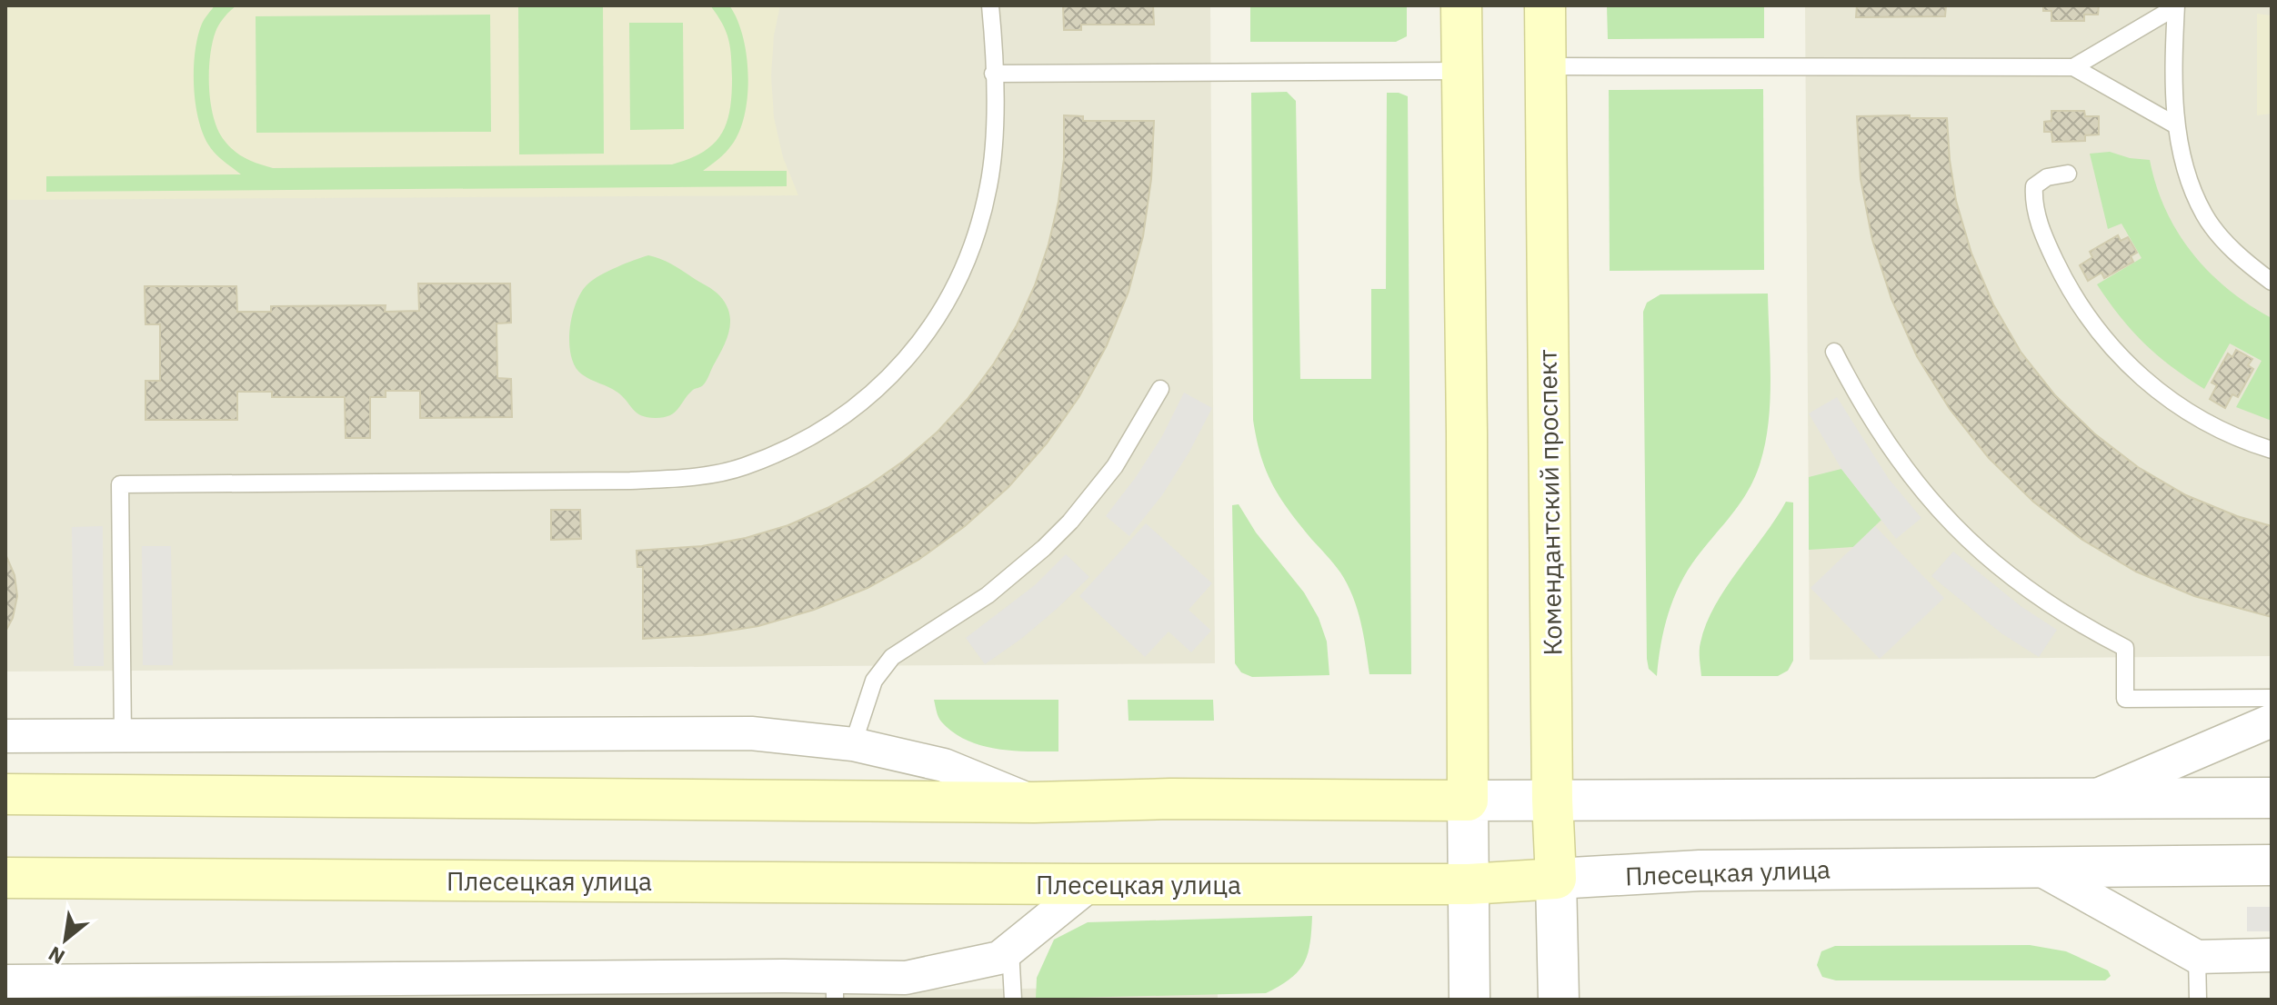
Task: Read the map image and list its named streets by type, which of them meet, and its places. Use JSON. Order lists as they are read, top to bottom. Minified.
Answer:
{"streets":{"main road":["Комендантский проспект","Плесецкая улица"]},"crossings":[["Комендантский проспект","Плесецкая улица"]],"north":"bottom left"}
